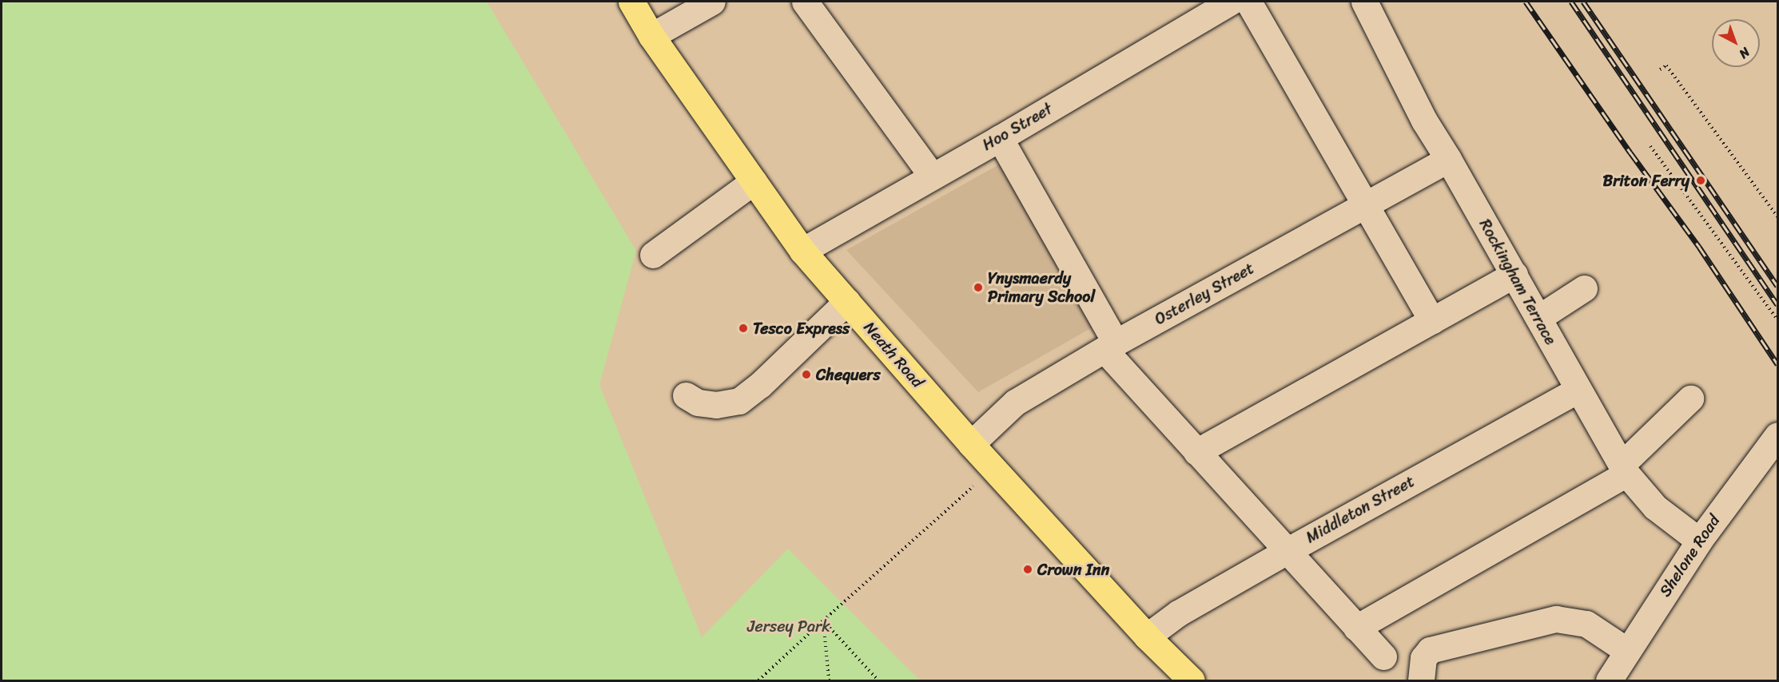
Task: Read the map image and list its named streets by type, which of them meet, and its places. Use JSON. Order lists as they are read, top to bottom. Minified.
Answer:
{"streets":{"main road":["Neath Road"],"street":["Hoo Street","Rockingham Terrace","Osterley Street","Middleton Street","Shelone Road"]},"crossings":[["Hoo Street","Neath Road"],["Rockingham Terrace","Osterley Street"],["Rockingham Terrace","Middleton Street"],["Rockingham Terrace","Shelone Road"],["Osterley Street","Neath Road"],["Neath Road","Middleton Street"]],"parks":["Jersey Park"],"places":["Briton Ferry","Ynysmaerdy Primary School","Tesco Express","Chequers","Crown Inn"],"north":"bottom right"}
